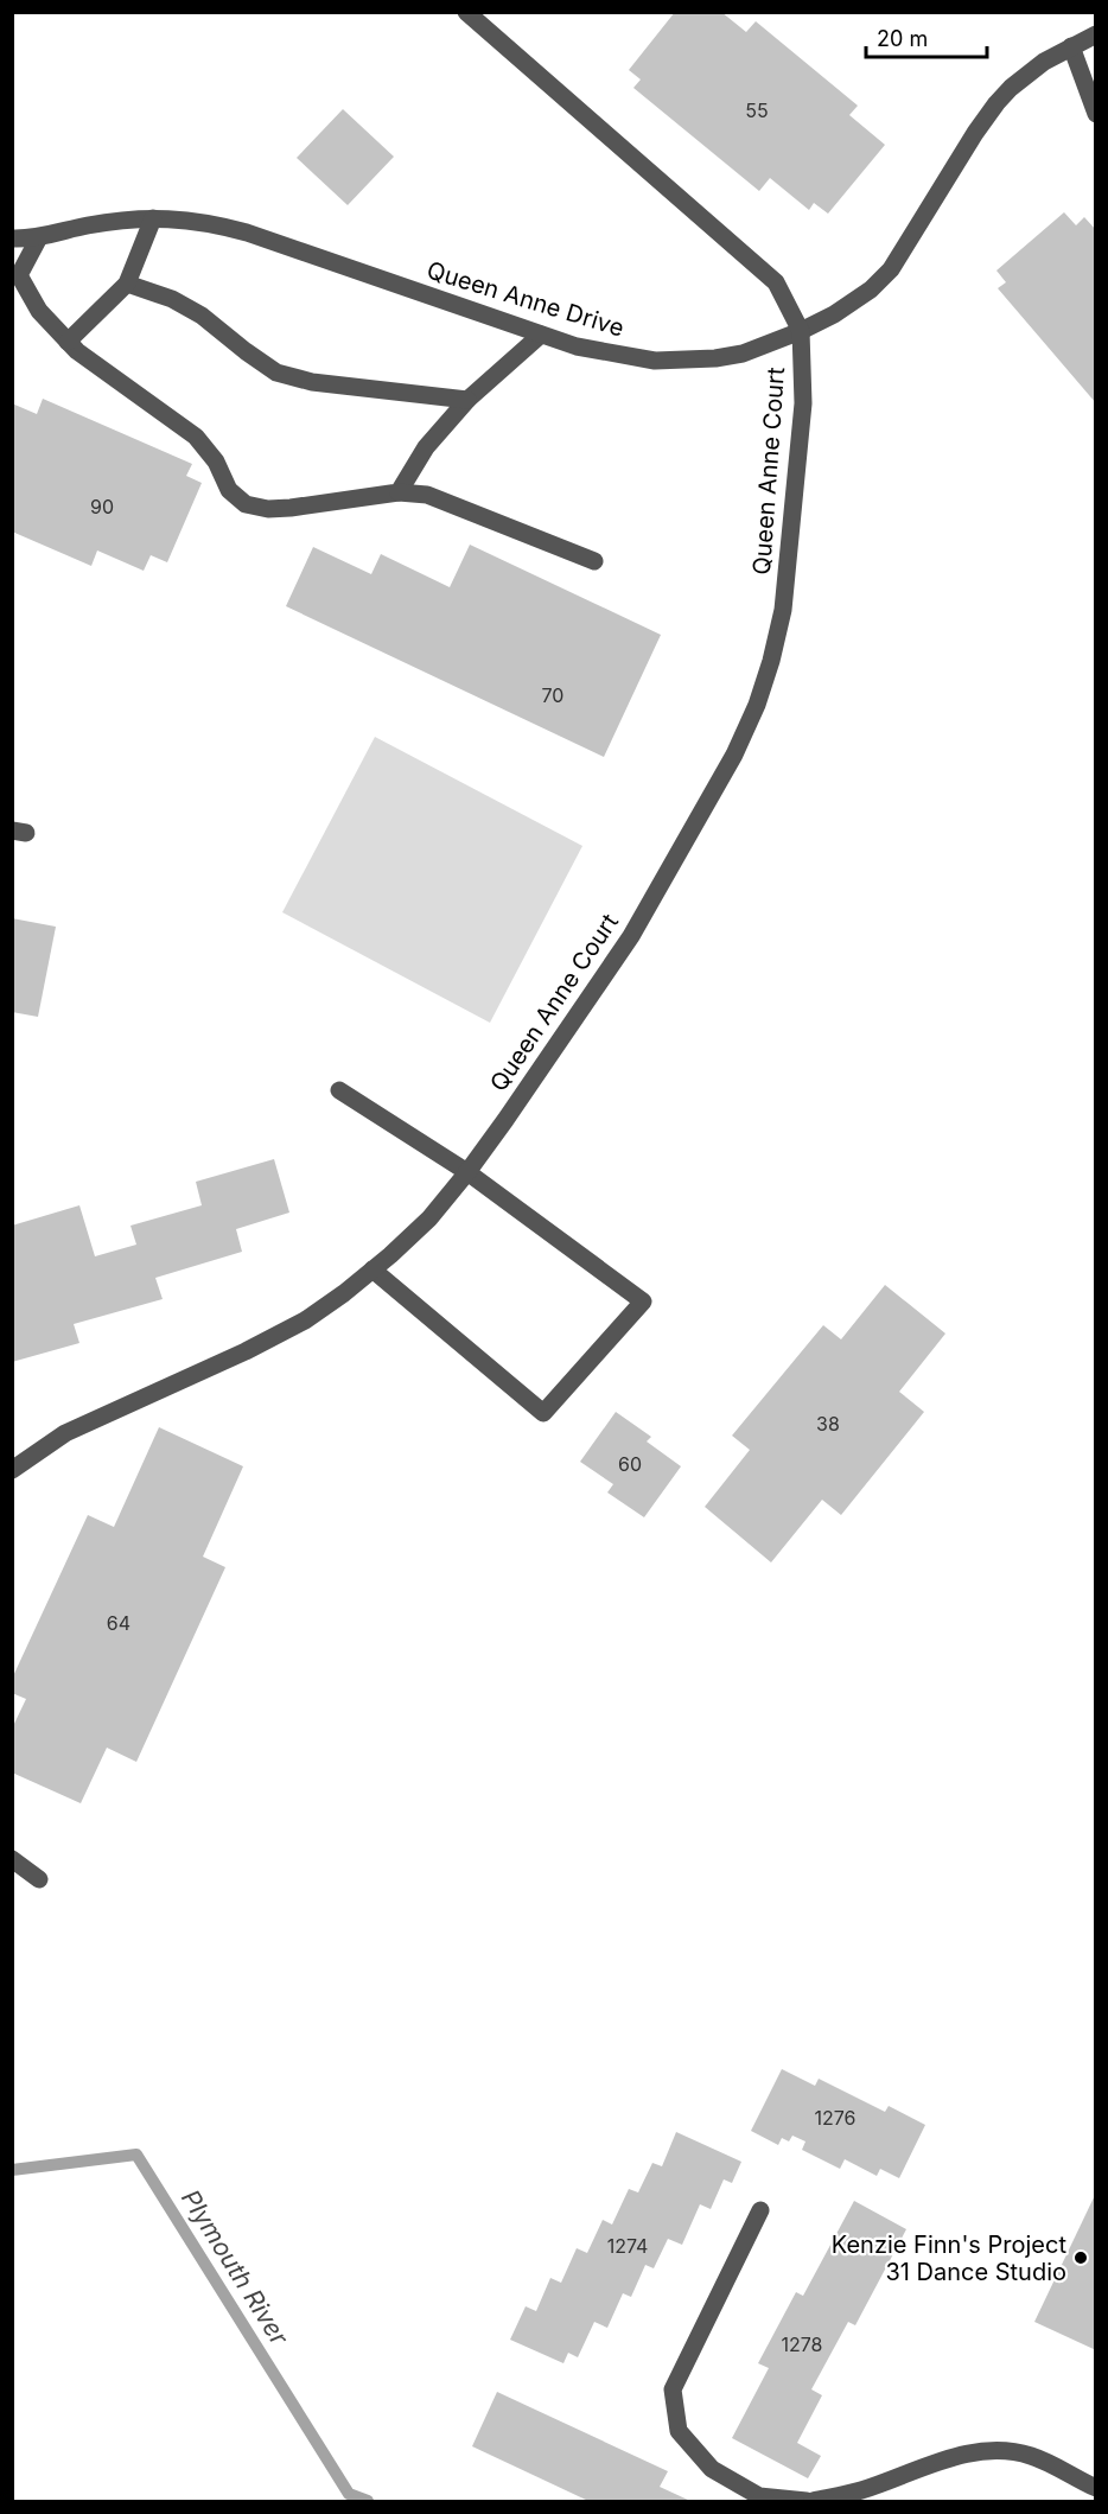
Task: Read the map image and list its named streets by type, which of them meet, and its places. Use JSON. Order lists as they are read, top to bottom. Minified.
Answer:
{"streets":{"street":["Queen Anne Drive","Queen Anne Court"]},"crossings":[["Queen Anne Drive","Queen Anne Court"]],"water":["Plymouth River"],"places":["Kenzie Finn's Project 31 Dance Studio"],"house_numbers":["55","90","70","38","60","64","1276","1274","1278"],"scale_bar":"20 m"}
